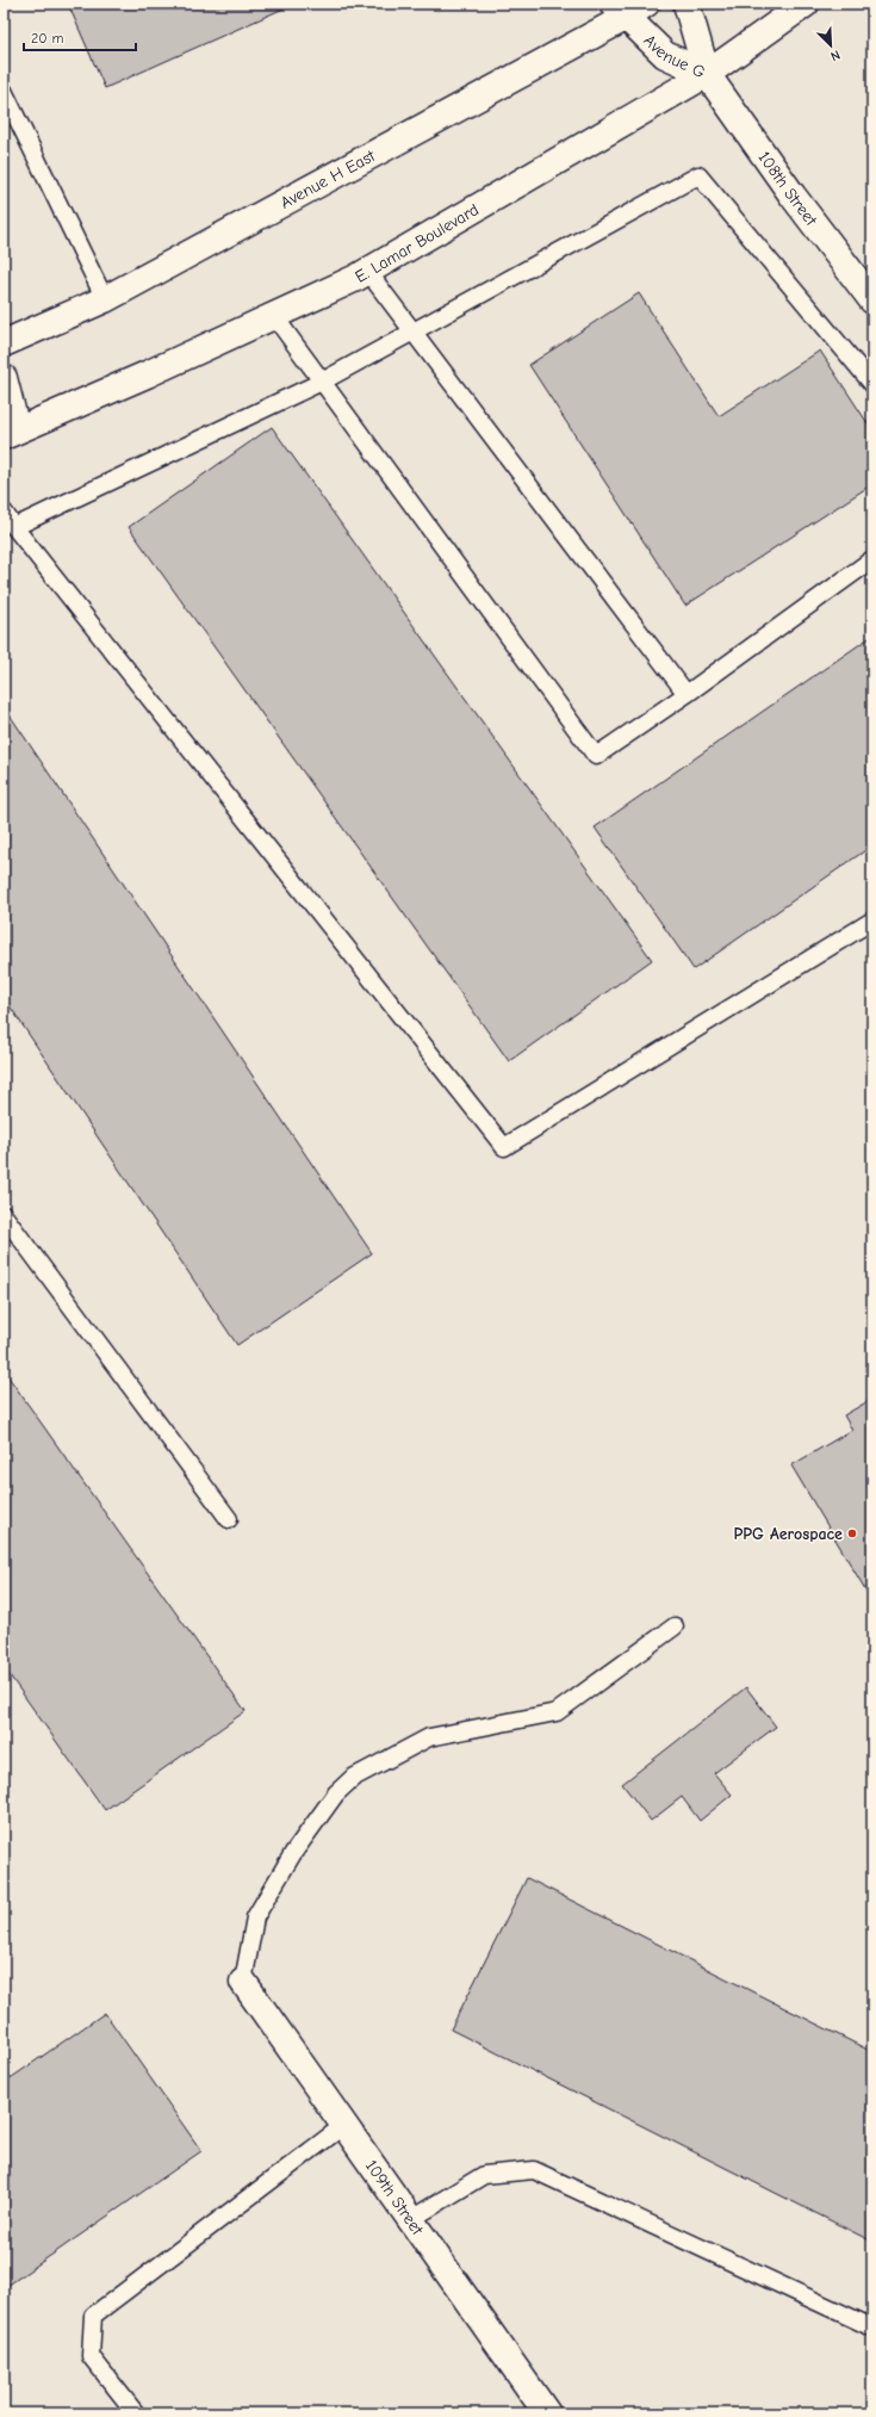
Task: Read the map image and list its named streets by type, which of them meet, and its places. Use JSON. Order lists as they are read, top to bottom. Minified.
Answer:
{"streets":{"street":["Avenue G","Avenue H East","108th Street","E. Lamar Boulevard","109th Street"]},"crossings":[["Avenue G","Avenue H East"],["Avenue G","108th Street"],["Avenue G","E. Lamar Boulevard"],["108th Street","E. Lamar Boulevard"]],"places":["PPG Aerospace"],"scale_bar":"20 m","north":"bottom right"}
